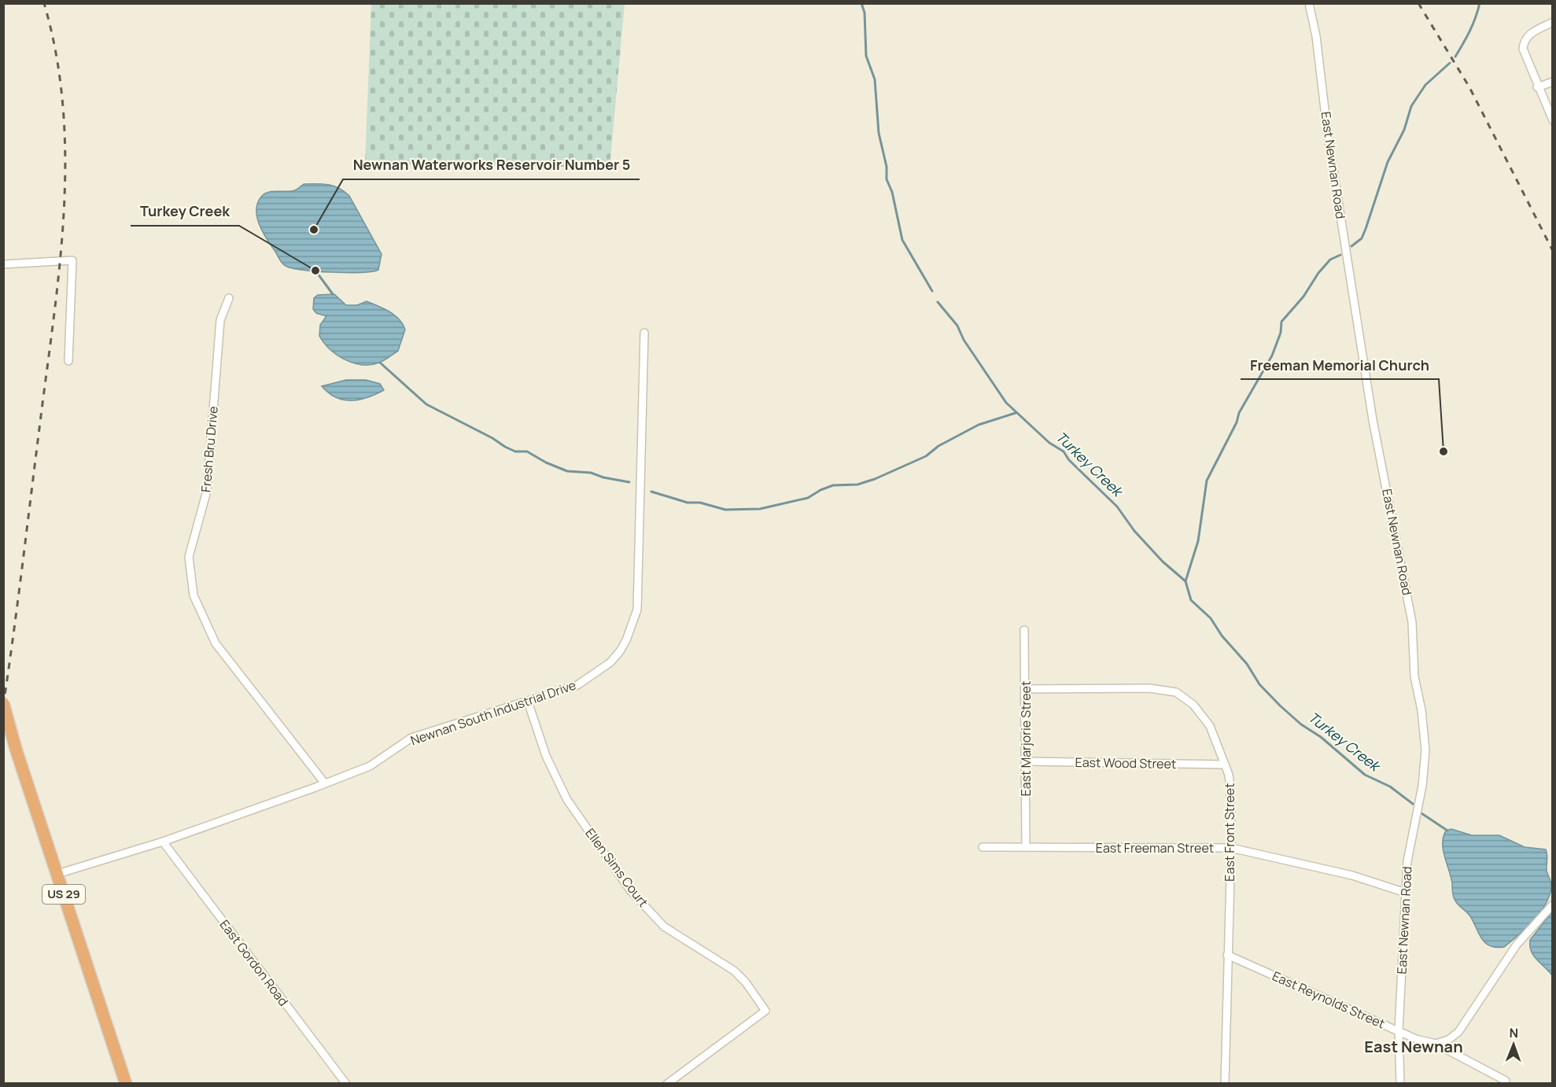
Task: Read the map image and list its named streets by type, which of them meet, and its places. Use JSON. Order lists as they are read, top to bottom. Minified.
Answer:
{"streets":{"main road":["US 29"],"street":["East Newnan Road","Fresh Bru Drive","Newnan South Industrial Drive","East Marjorie Street","East Wood Street","East Front Street","East Freeman Street","Ellen Sims Court","East Gordon Road","East Reynolds Street"]},"crossings":[["East Newnan Road","East Freeman Street"],["East Newnan Road","East Reynolds Street"],["Fresh Bru Drive","Newnan South Industrial Drive"],["Newnan South Industrial Drive","Ellen Sims Court"],["Newnan South Industrial Drive","US 29"],["Newnan South Industrial Drive","East Gordon Road"],["East Marjorie Street","East Wood Street"],["East Marjorie Street","East Front Street"],["East Marjorie Street","East Freeman Street"],["East Wood Street","East Front Street"],["East Front Street","East Freeman Street"],["East Front Street","East Reynolds Street"]],"districts":["East Newnan"],"water":["Turkey Creek"],"places":["Newnan Waterworks Reservoir Number 5","Turkey Creek","Freeman Memorial Church"],"north":"top"}
